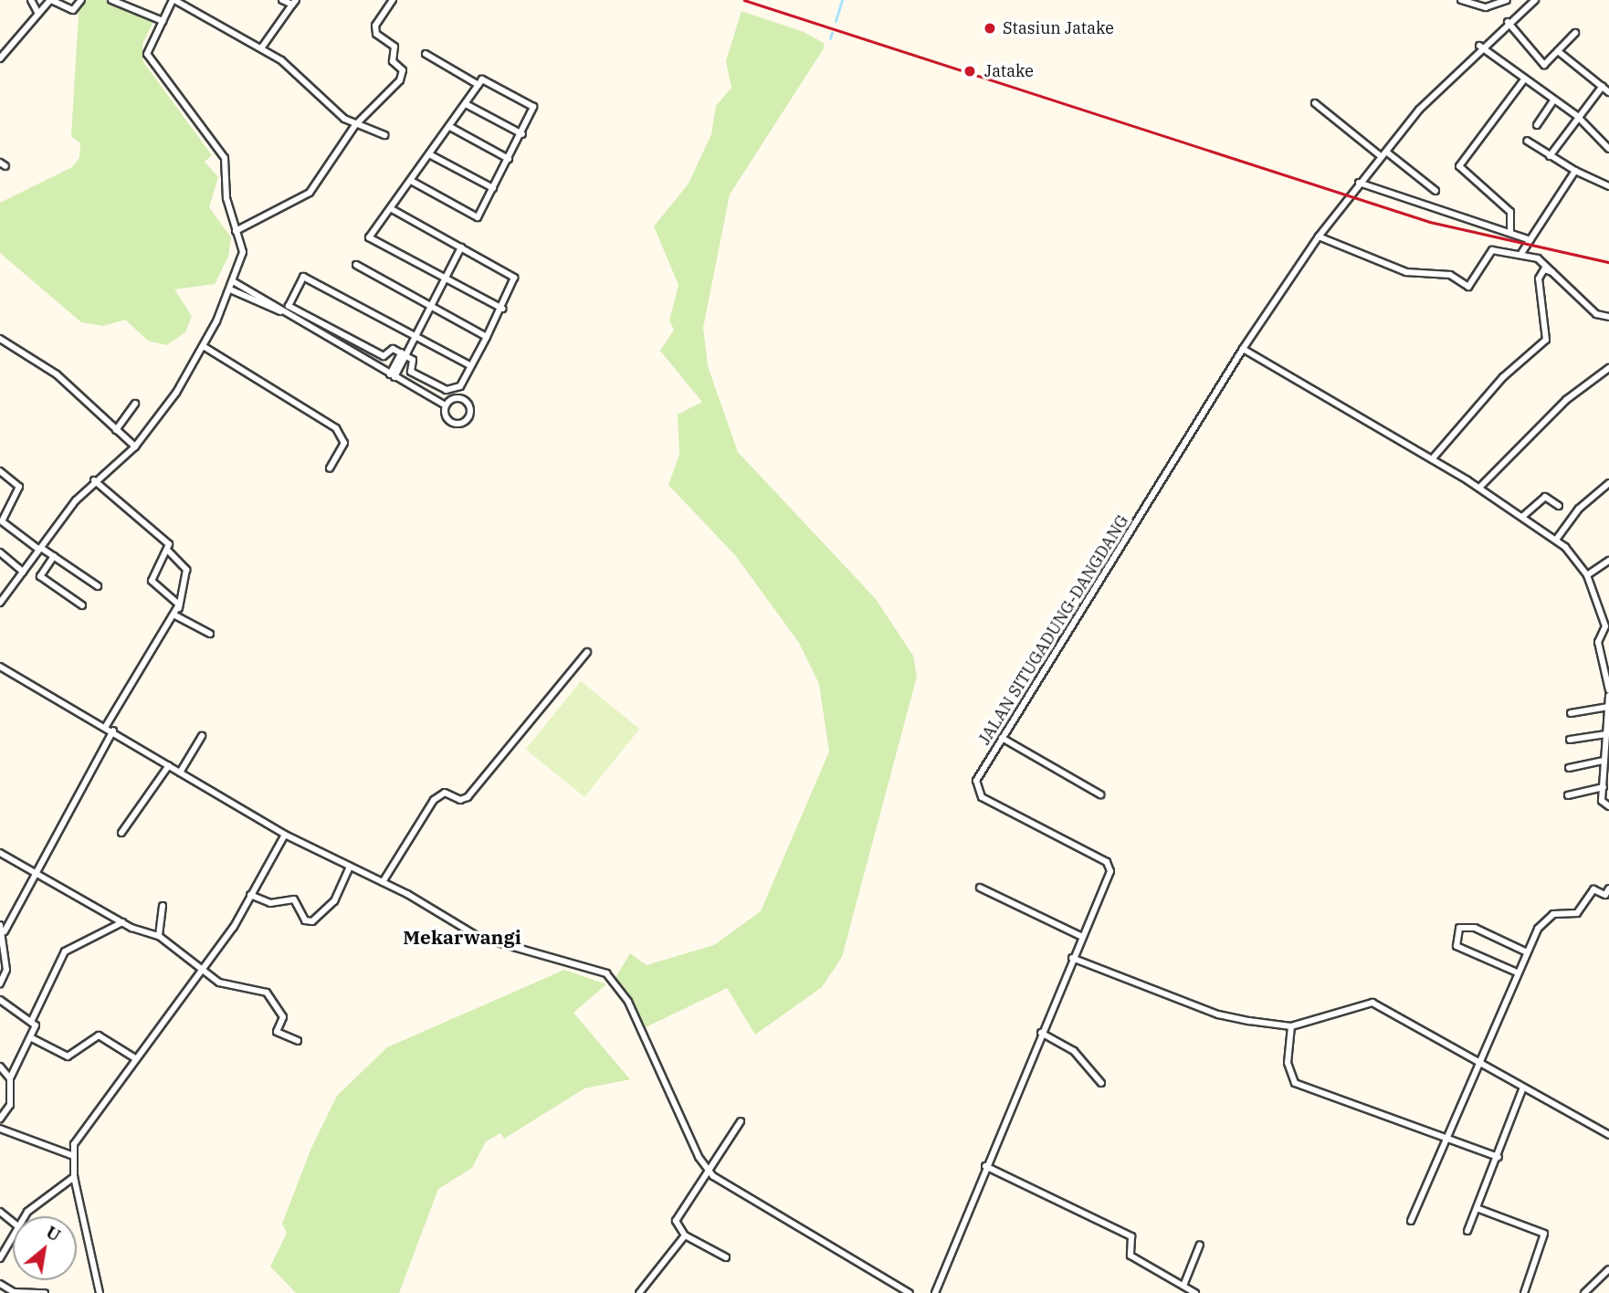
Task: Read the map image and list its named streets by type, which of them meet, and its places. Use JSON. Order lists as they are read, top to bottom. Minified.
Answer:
{"streets":{"street":["JALAN SITUGADUNG-DANGDANG"]},"districts":["Mekarwangi"],"places":["Stasiun Jatake","Jatake"],"north":"top right"}
